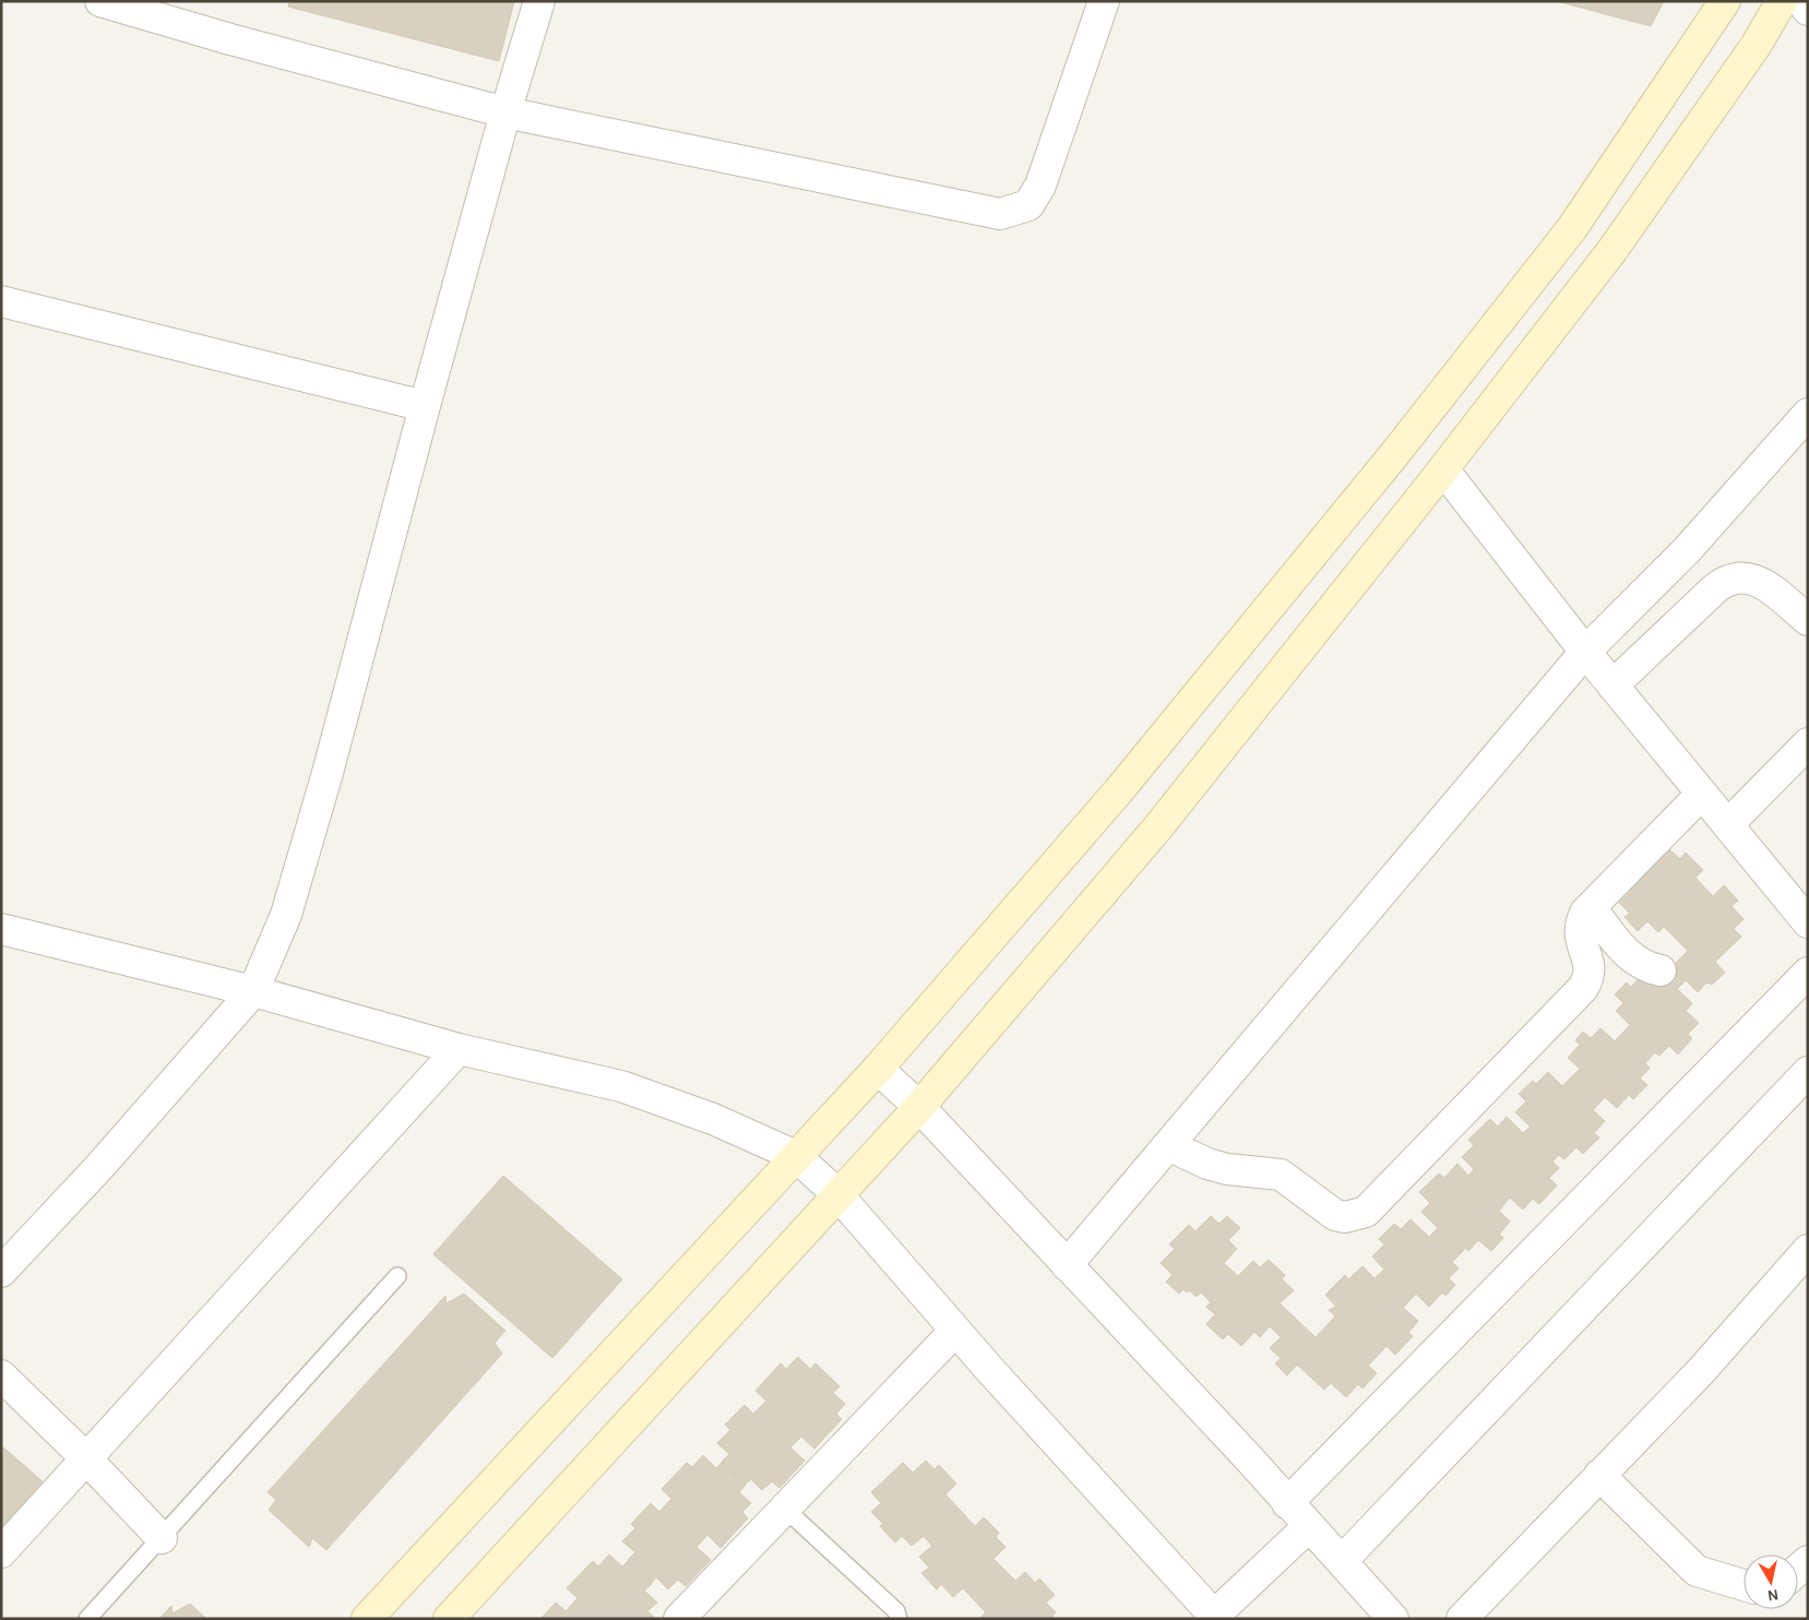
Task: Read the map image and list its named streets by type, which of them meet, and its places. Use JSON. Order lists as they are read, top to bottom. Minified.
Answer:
{"north":"bottom"}
